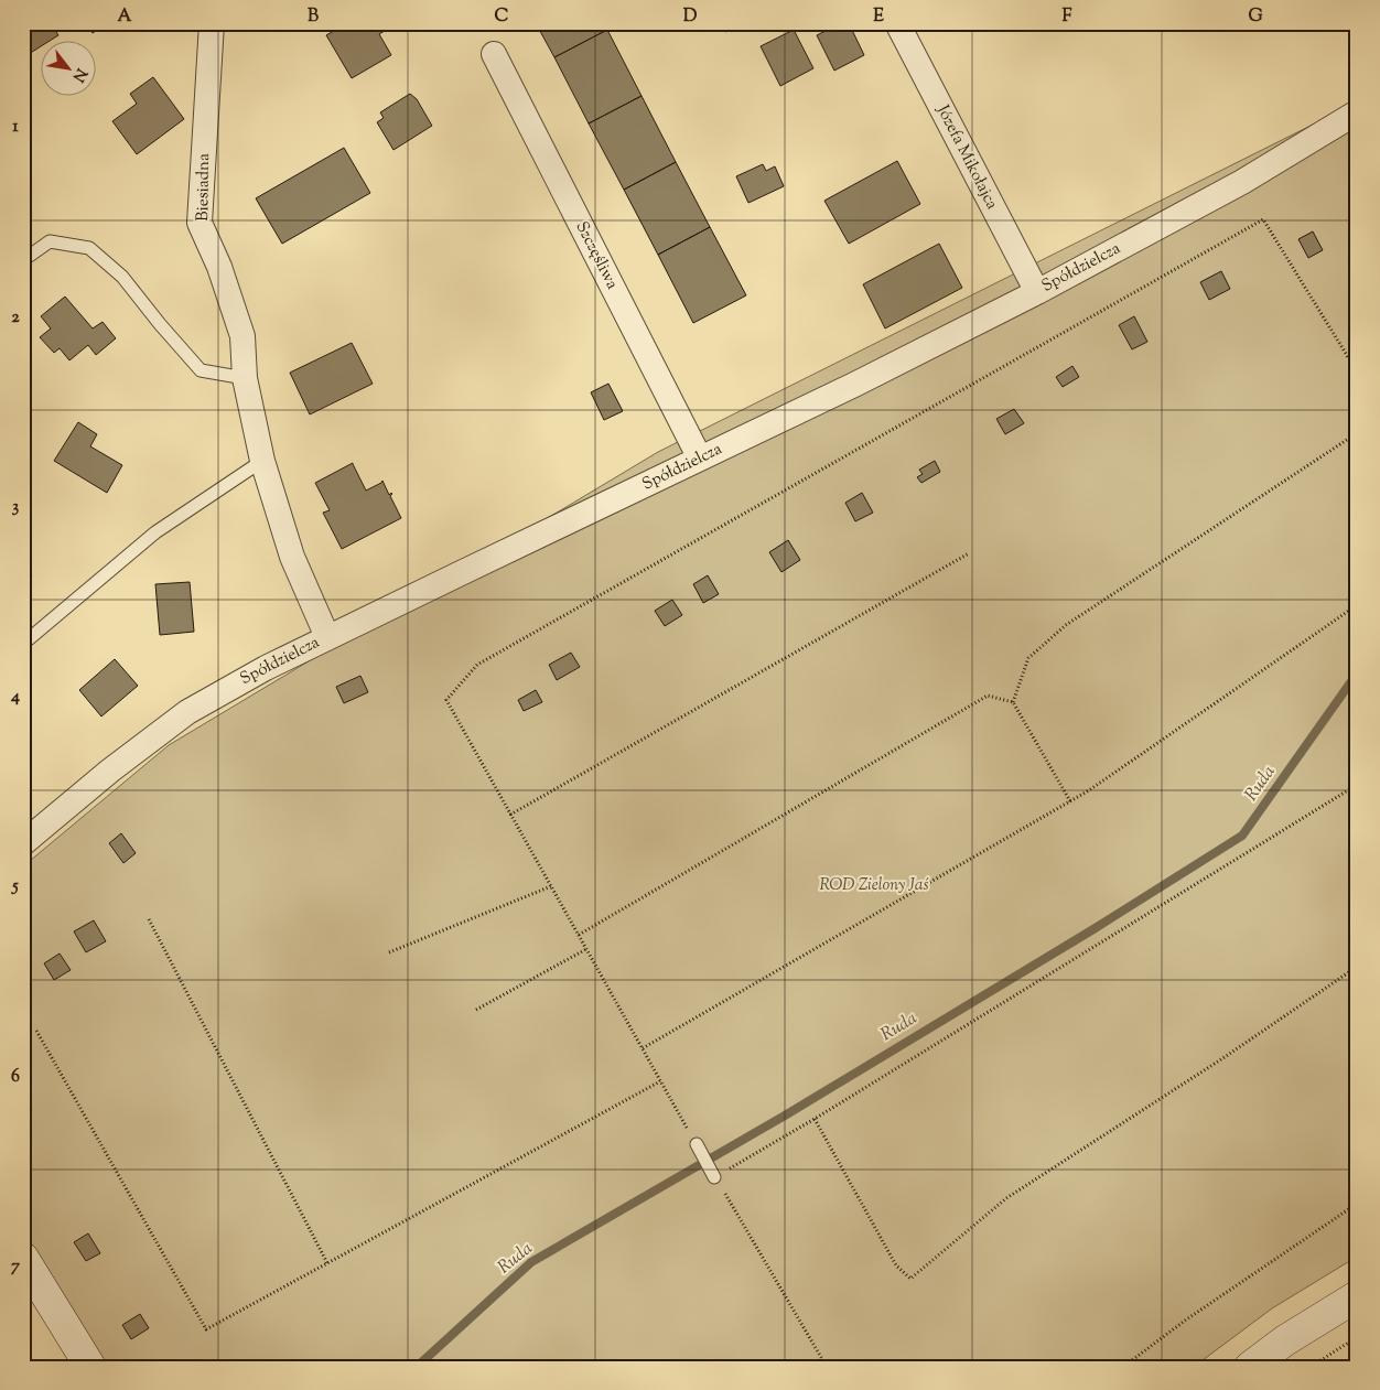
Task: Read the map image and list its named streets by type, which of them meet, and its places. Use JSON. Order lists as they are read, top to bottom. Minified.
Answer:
{"streets":{"street":["Józefa Mikołajca","Biesiadna","Szczęśliwa","Spółdzielcza"]},"crossings":[["Józefa Mikołajca","Spółdzielcza"],["Biesiadna","Spółdzielcza"],["Szczęśliwa","Spółdzielcza"]],"water":["Ruda"],"parks":["ROD Zielony Jaś"],"north":"bottom right","grid":{"columns":["A","B","C","D","E","F","G"],"rows":["1","2","3","4","5","6","7"]}}
